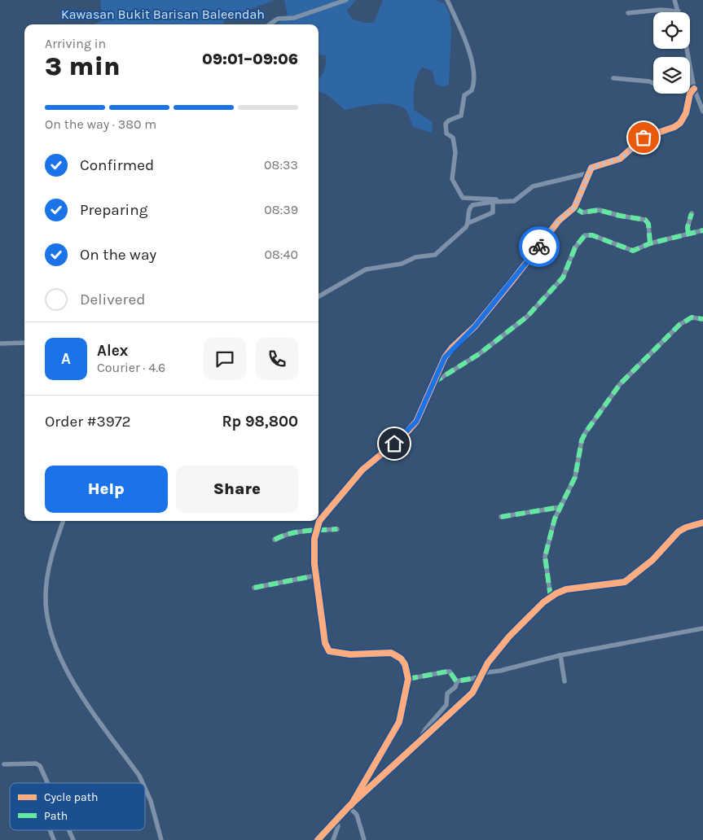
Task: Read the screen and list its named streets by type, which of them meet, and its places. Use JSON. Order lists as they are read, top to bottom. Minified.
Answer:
{"parks":["Kawasan Bukit Barisan Baleendah"],"legend":["Cycle path","Path"],"page":{"heading":["3 min","Arriving in","09:01–09:06"],"panel":["Alex","Courier · 4.6","Order #3972","Rp 98,800"],"bar":"On the way · 380 m","list":[["Confirmed","08:33"],["Preparing","08:39"],["On the way","08:40"],"Delivered"],"round":"A","buttons":["Help","Share"]}}
